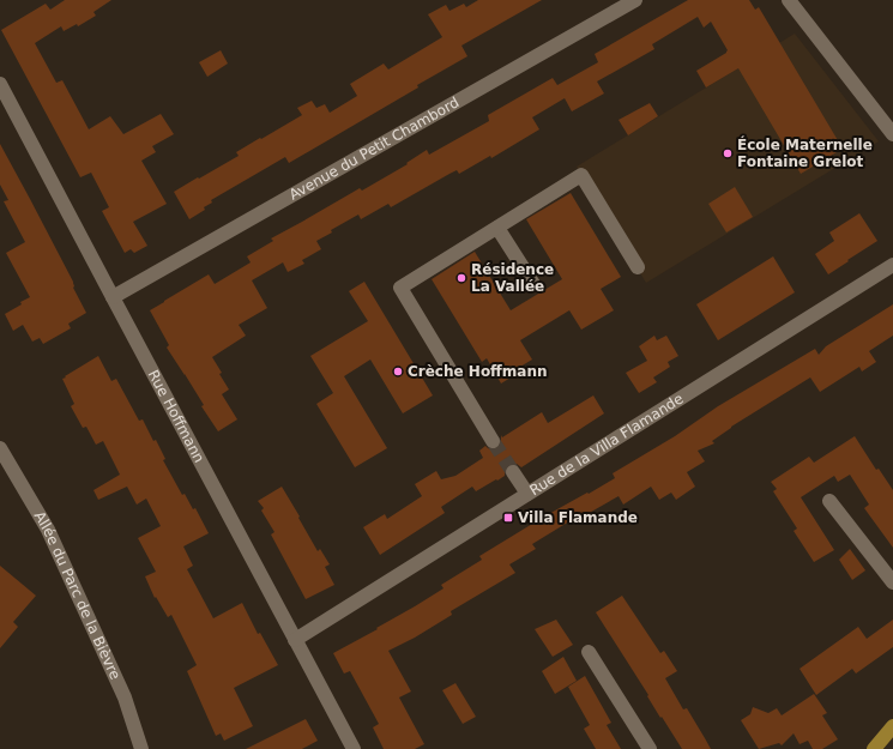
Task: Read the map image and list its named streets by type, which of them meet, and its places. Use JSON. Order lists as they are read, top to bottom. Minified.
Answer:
{"streets":{"street":["Avenue du Petit Chambord","Rue Hoffmann","Rue de la Villa Flamande","Allée du Parc de la Bièvre"]},"crossings":[["Avenue du Petit Chambord","Rue Hoffmann"],["Rue Hoffmann","Rue de la Villa Flamande"]],"places":{"other":["École Maternelle Fontaine Grelot","Résidence La Vallée","Crèche Hoffmann"],"transit":["Villa Flamande"]}}
